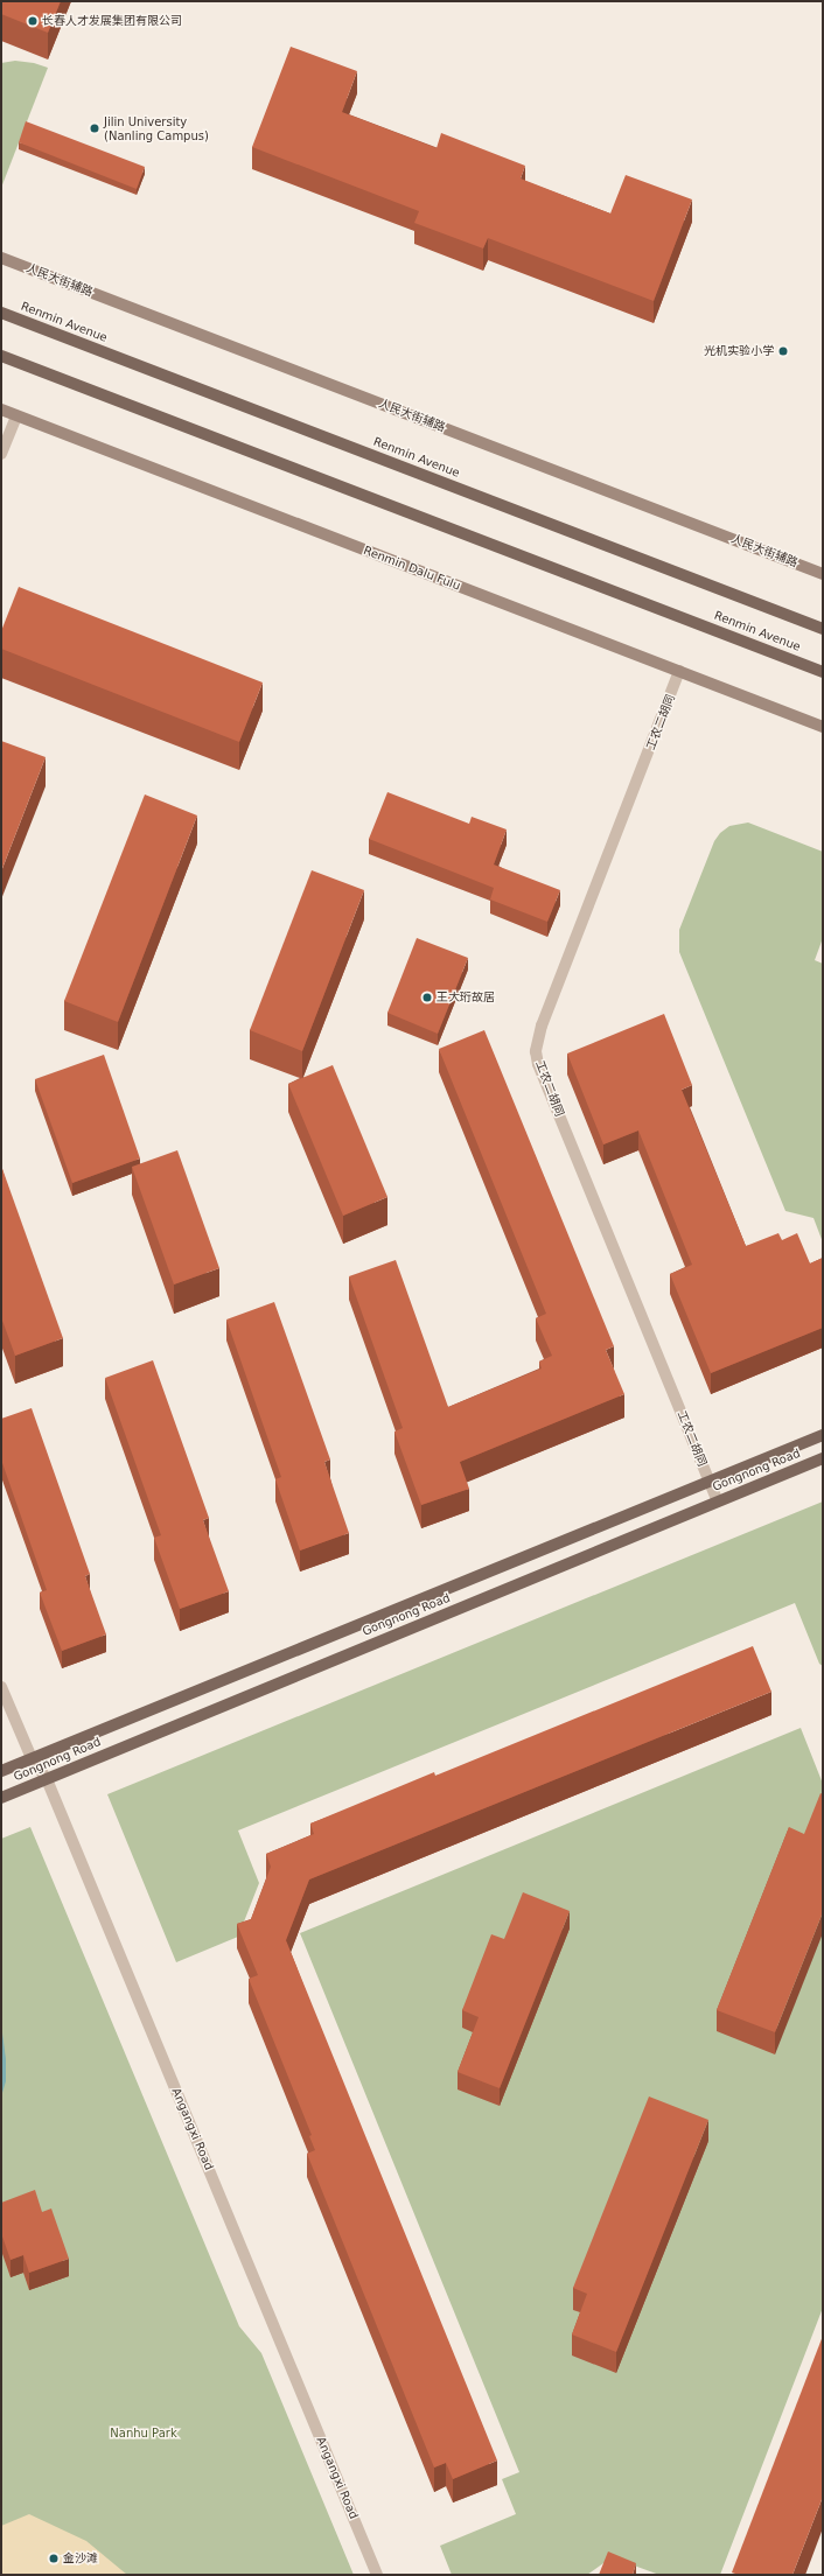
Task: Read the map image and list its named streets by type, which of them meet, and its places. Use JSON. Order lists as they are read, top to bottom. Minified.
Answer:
{"streets":{"main road":["人民大街辅路","Renmin Avenue","Renmin Dalu Fulu","Gongnong Road"],"street":["工农二胡同","Angangxi Road"]},"crossings":[["Renmin Dalu Fulu","工农二胡同"],["工农二胡同","Gongnong Road"],["Gongnong Road","Angangxi Road"]],"parks":["Nanhu Park"],"places":["长春人才发展集团有限公司","Jilin University (Nanling Campus)","光机实验小学","王大珩故居","金沙滩"]}
